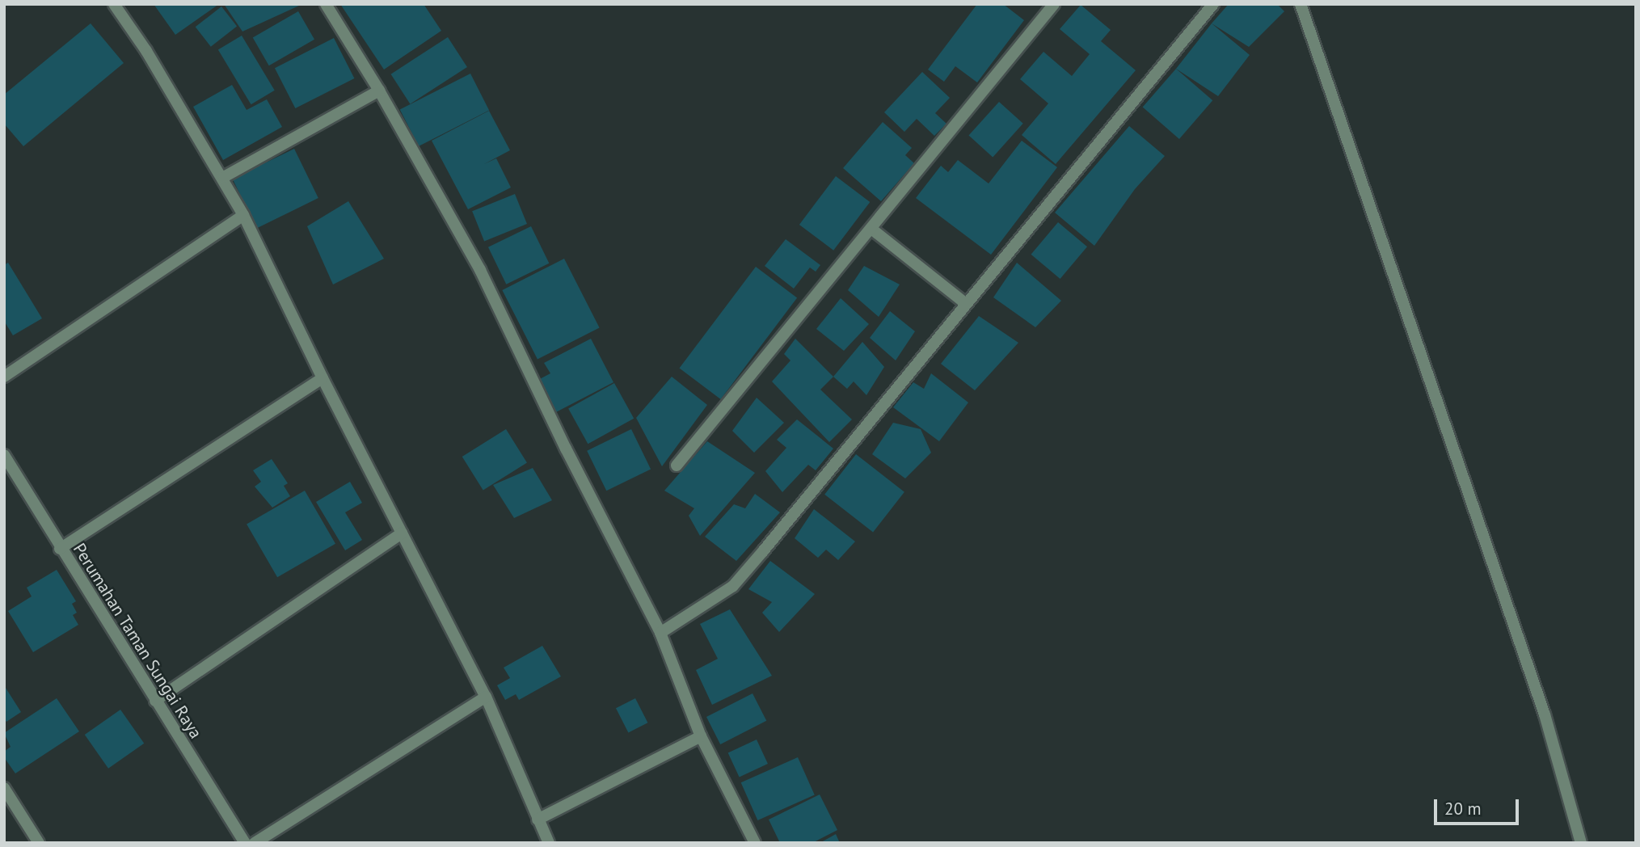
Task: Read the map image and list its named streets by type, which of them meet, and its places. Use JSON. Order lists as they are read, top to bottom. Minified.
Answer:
{"streets":{"street":["Perumahan Taman Sungai Raya"]},"scale_bar":"20 m"}
